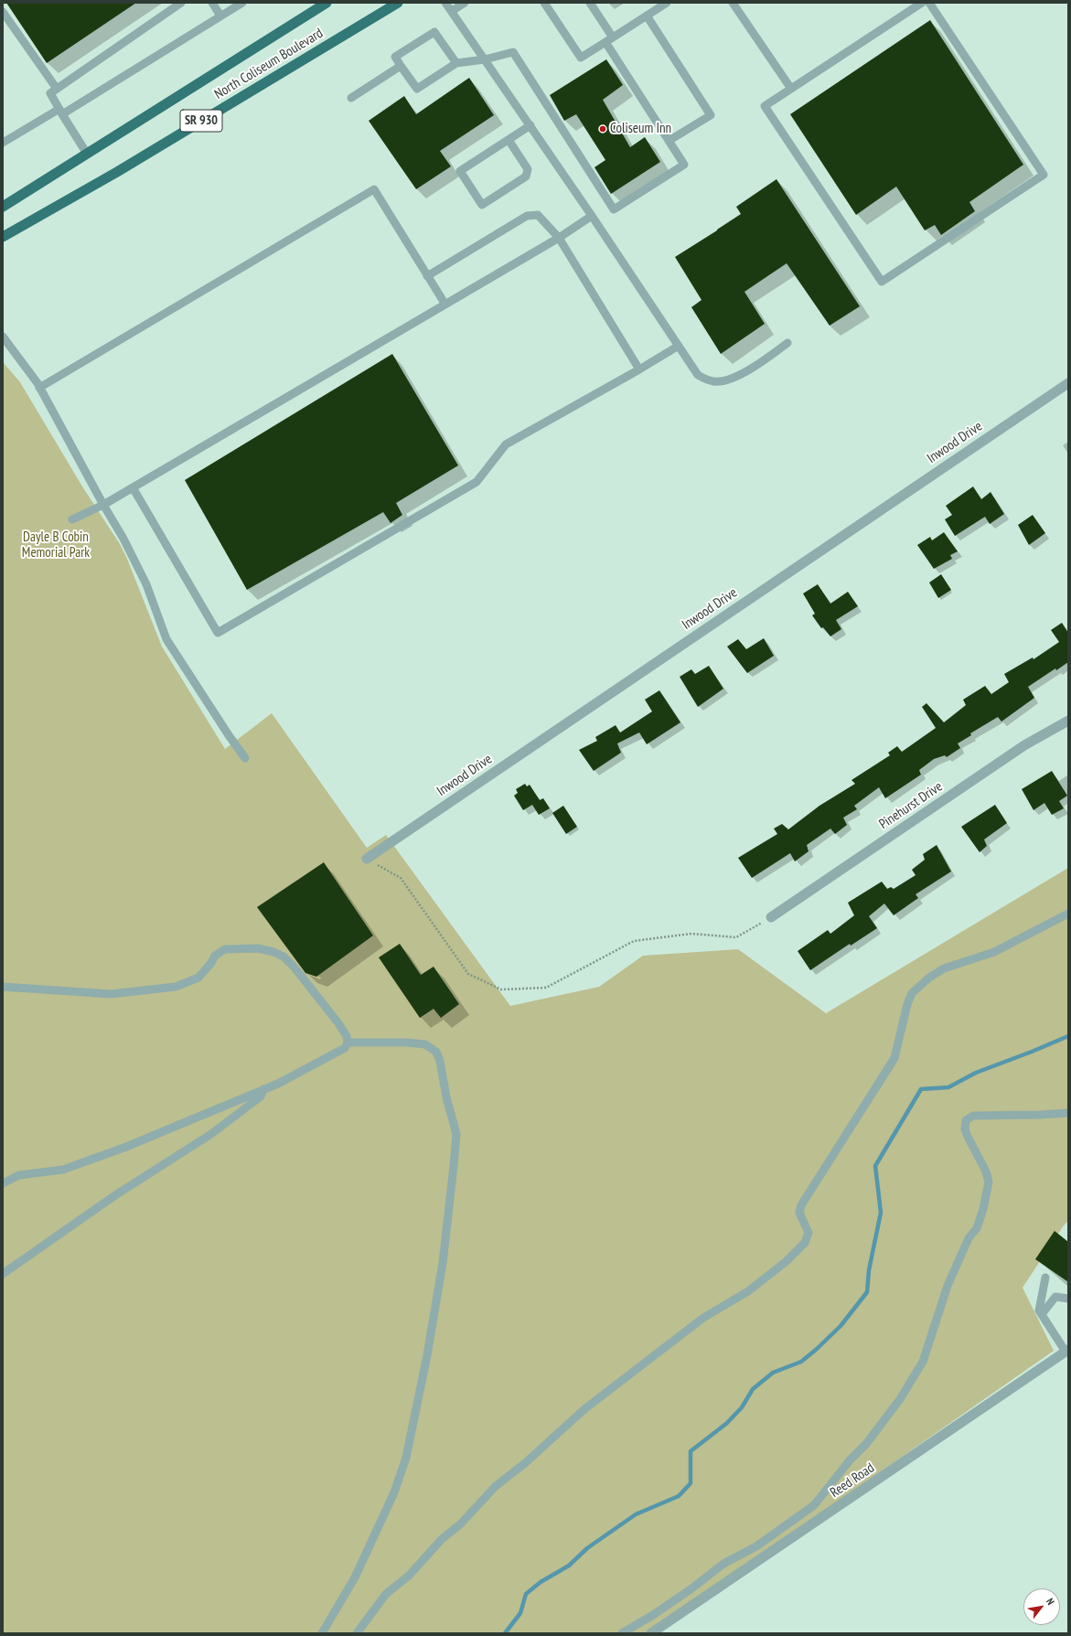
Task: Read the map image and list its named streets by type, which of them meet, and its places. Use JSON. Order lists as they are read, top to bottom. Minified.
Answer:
{"streets":{"highway":["North Coliseum Boulevard","SR 930"],"street":["Inwood Drive","Pinehurst Drive","Reed Road"]},"parks":["Dayle B Cobin Memorial Park"],"places":["Coliseum Inn"],"north":"top right"}
